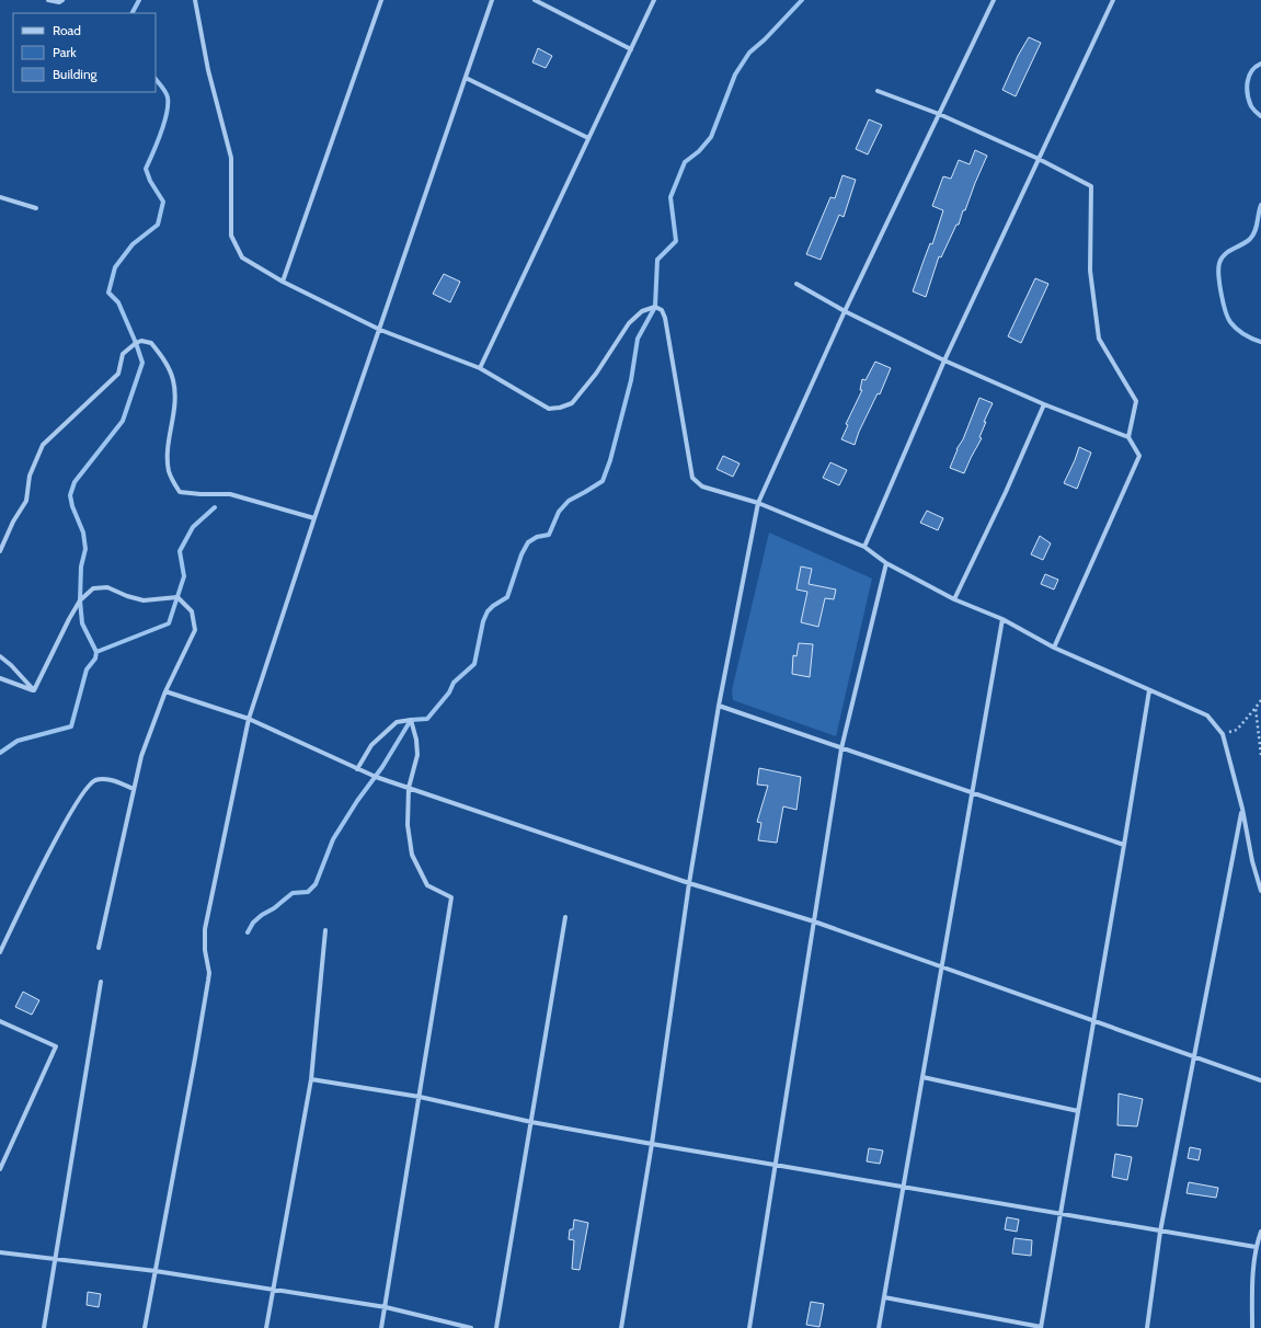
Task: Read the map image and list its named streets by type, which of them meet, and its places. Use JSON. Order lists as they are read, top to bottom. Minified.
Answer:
{"legend":["Road","Park","Building"]}
